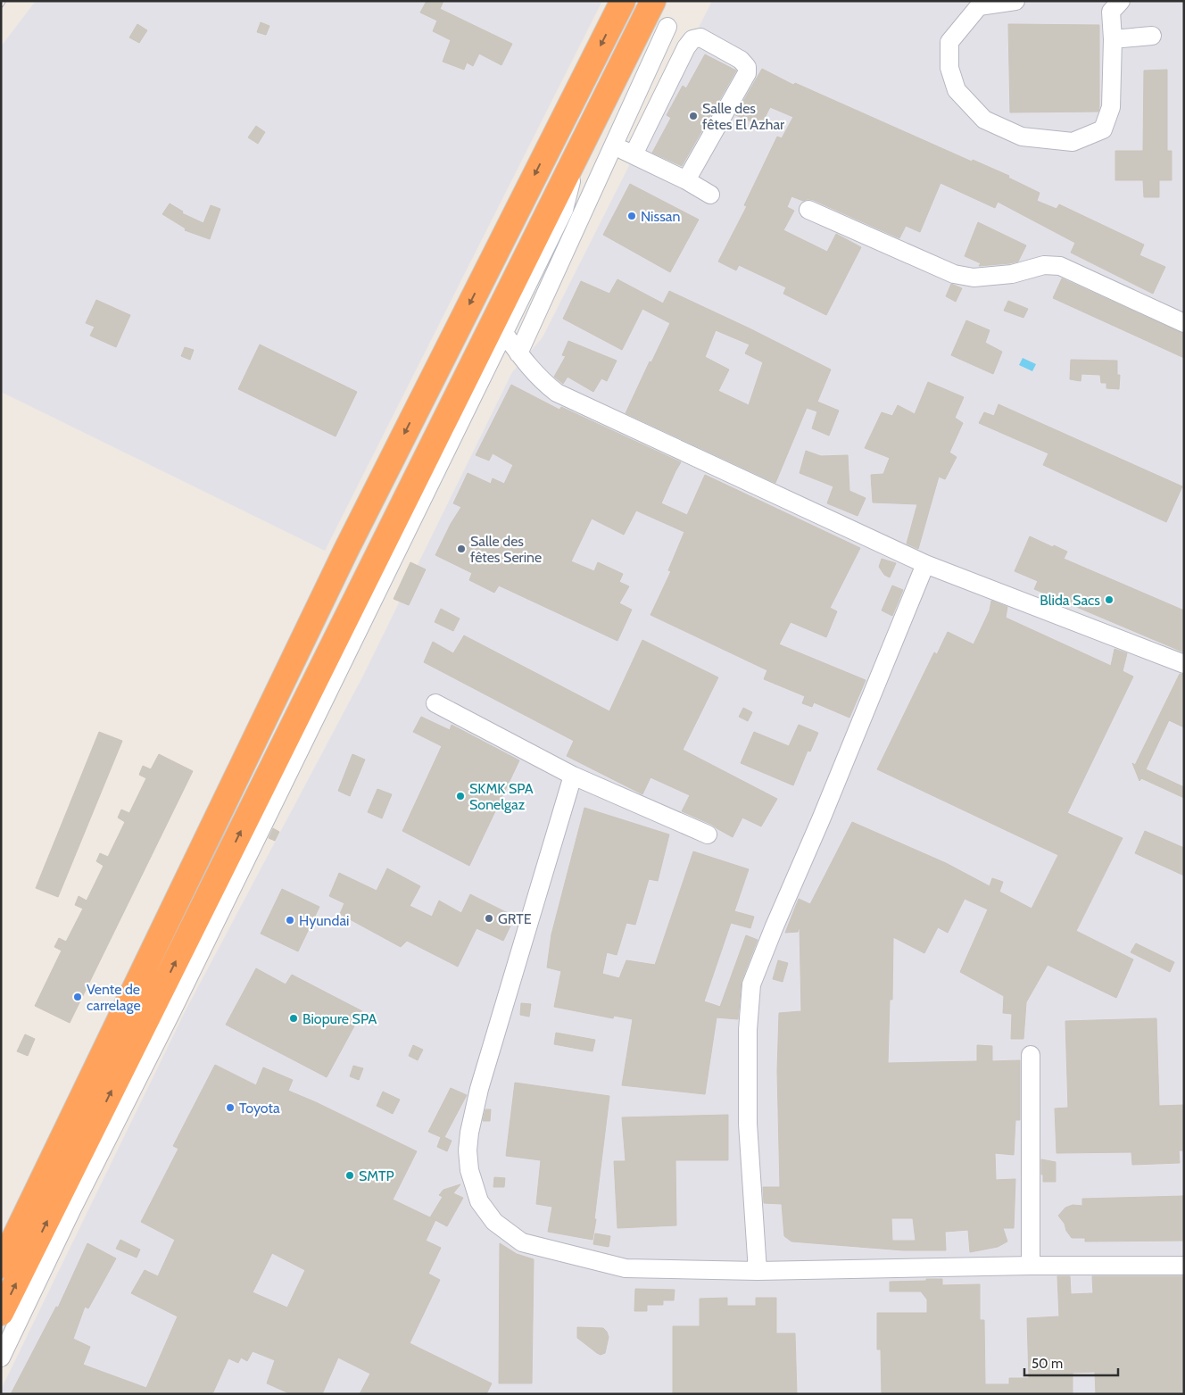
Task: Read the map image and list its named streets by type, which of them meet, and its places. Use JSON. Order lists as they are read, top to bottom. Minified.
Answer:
{"places":["Salle des fêtes El Azhar","Nissan","Salle des fêtes Serine","Blida Sacs","SKMK SPA Sonelgaz","GRTE","Hyundai","Vente de carrelage","Biopure SPA","Toyota","SMTP"],"scale_bar":"50 m"}
